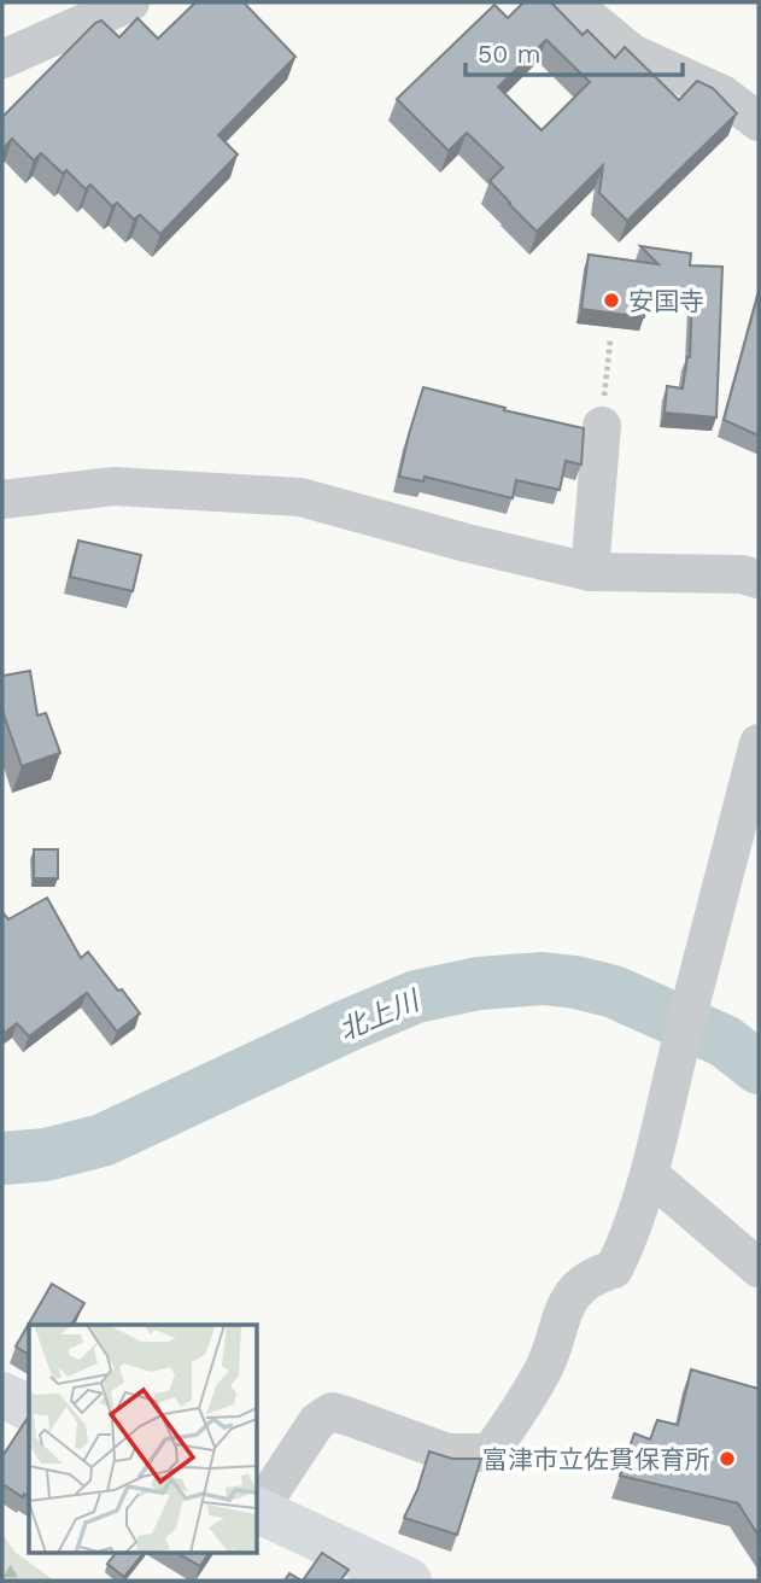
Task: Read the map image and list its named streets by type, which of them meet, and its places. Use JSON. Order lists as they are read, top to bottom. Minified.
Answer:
{"water":["北上川"],"places":["安国寺","富津市立佐貫保育所"],"scale_bar":"50 m"}
